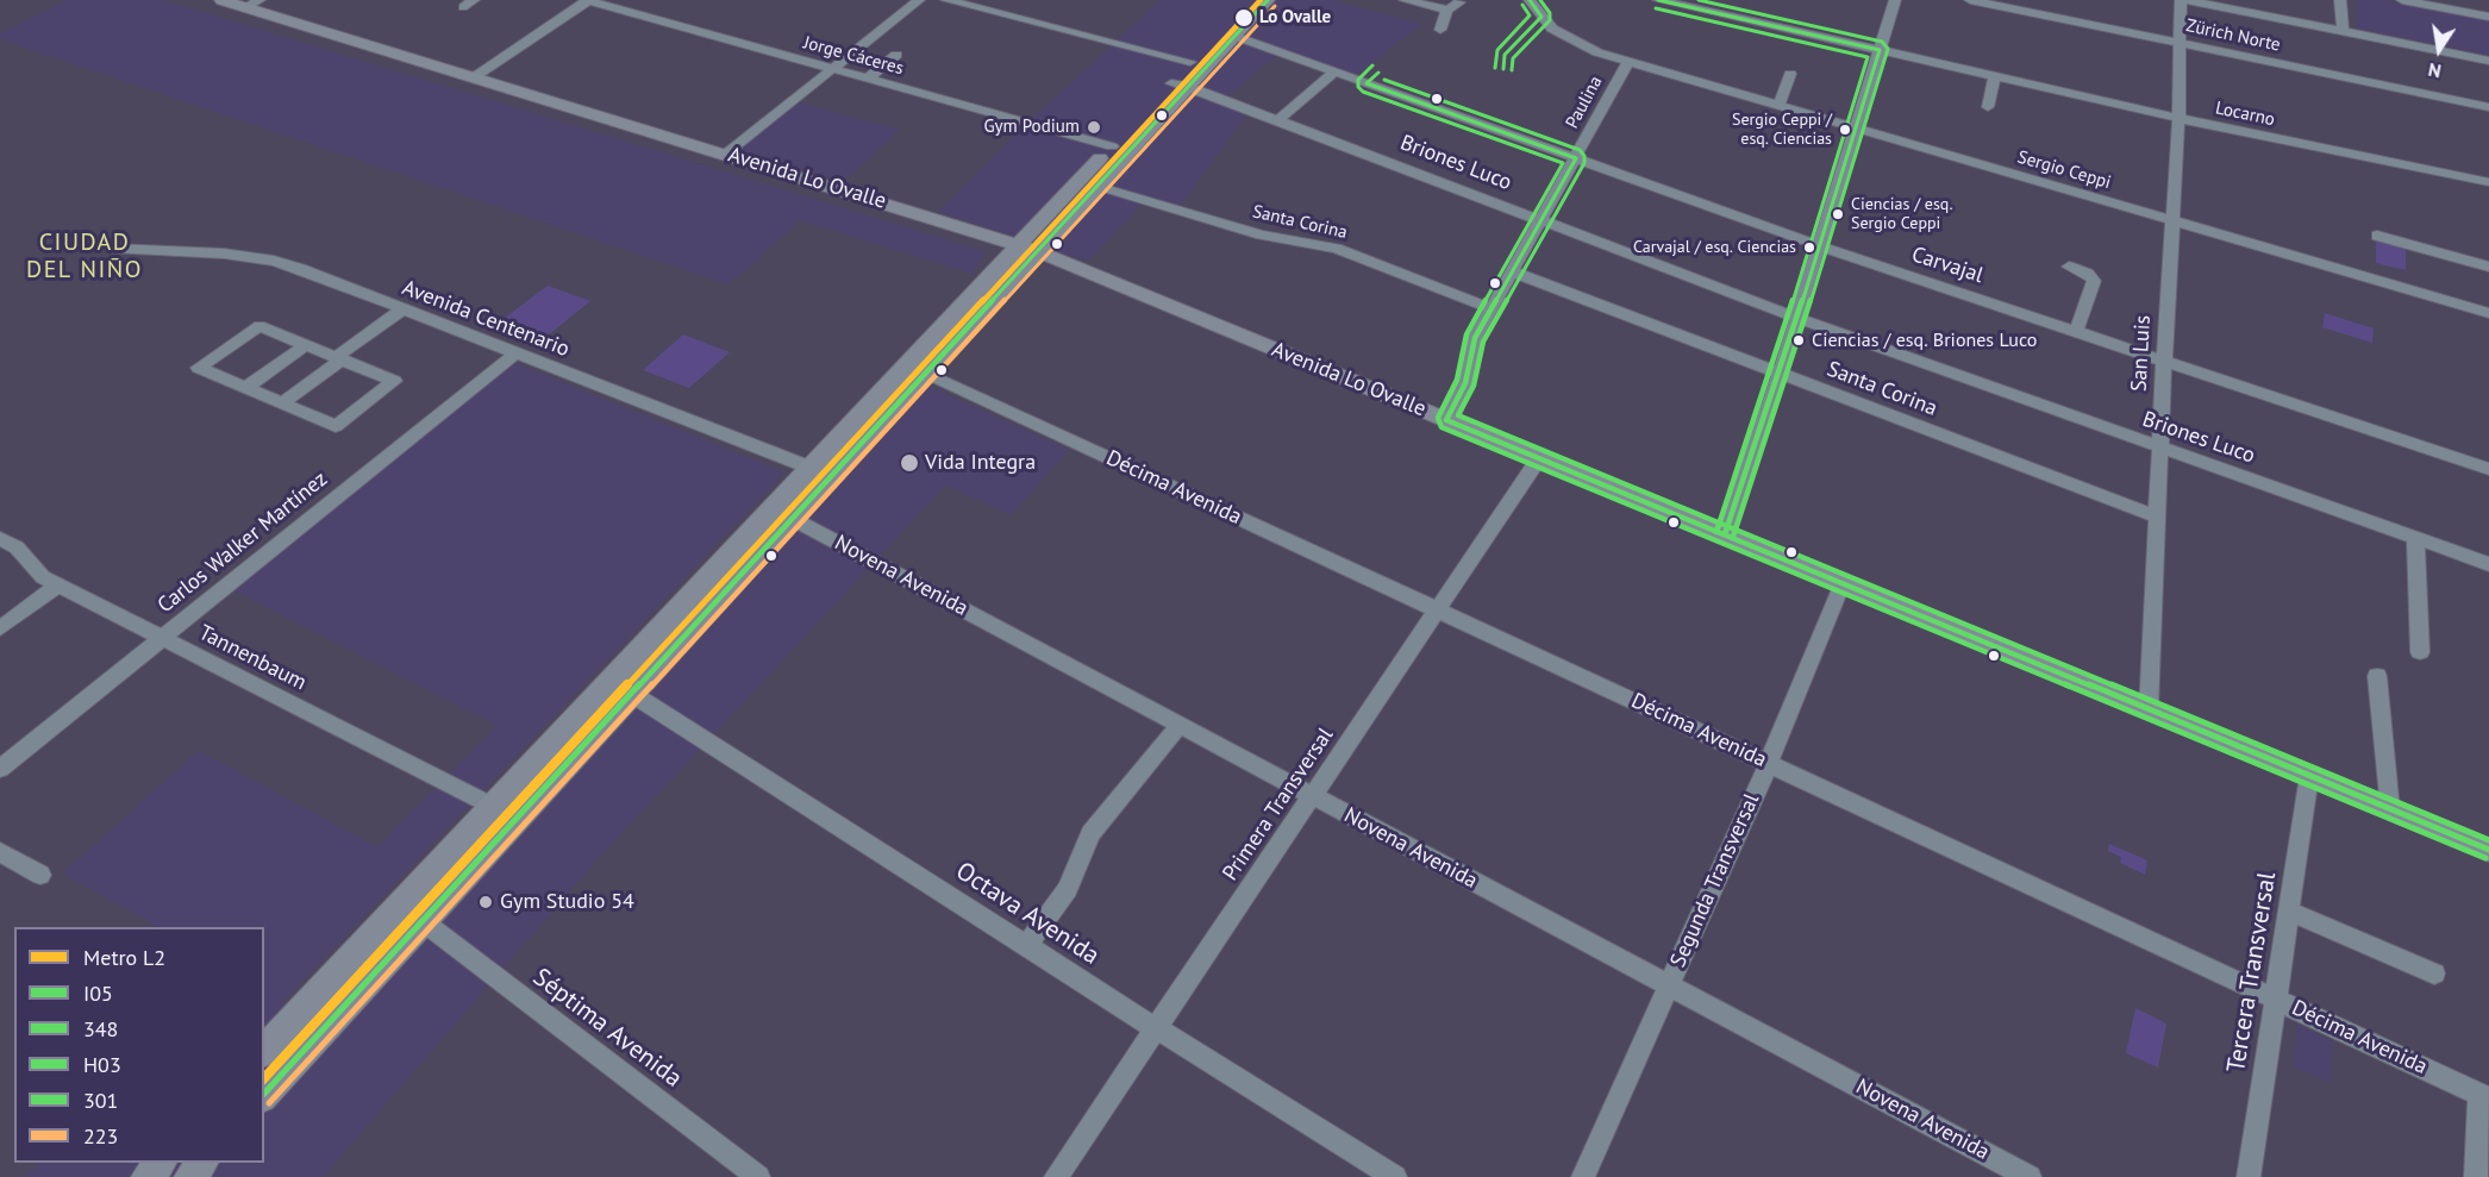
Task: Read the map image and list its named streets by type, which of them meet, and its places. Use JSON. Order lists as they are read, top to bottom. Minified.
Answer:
{"streets":{"main road":["Avenida Lo Ovalle"],"street":["Zürich Norte","Jorge Cáceres","Paulina","Locarno","Briones Luco","Sergio Ceppi","Santa Corina","Carvajal","Avenida Centenario","San Luis","Décima Avenida","Carlos Walker Martínez","Novena Avenida","Tannenbaum","Primera Transversal","Segunda Transversal","Octava Avenida","Tercera Transversal","Séptima Avenida"]},"crossings":[["Zürich Norte","San Luis"],["Paulina","Briones Luco"],["Paulina","Sergio Ceppi"],["Paulina","Avenida Lo Ovalle"],["Paulina","Santa Corina"],["Paulina","Carvajal"],["Locarno","San Luis"],["Briones Luco","San Luis"],["Sergio Ceppi","San Luis"],["Avenida Lo Ovalle","San Luis"],["Avenida Lo Ovalle","Primera Transversal"],["Avenida Lo Ovalle","Segunda Transversal"],["Avenida Lo Ovalle","Tercera Transversal"],["Santa Corina","San Luis"],["Carvajal","San Luis"],["Avenida Centenario","Carlos Walker Martínez"],["Décima Avenida","Primera Transversal"],["Décima Avenida","Segunda Transversal"],["Décima Avenida","Tercera Transversal"],["Carlos Walker Martínez","Tannenbaum"],["Novena Avenida","Primera Transversal"],["Novena Avenida","Segunda Transversal"],["Primera Transversal","Octava Avenida"]],"districts":["CIUDAD DEL NIÑO"],"places":["Lo Ovalle","Gym Podium","Sergio Ceppi / esq. Ciencias","Ciencias / esq. Sergio Ceppi","Carvajal / esq. Ciencias","Ciencias / esq. Briones Luco","Vida Integra","Gym Studio 54"],"lines":["metro line L2","transit line I05","transit line 348","transit line H03","transit line 301","transit line 223"],"legend":["Metro L2","I05","348","H03","301","223"],"north":"bottom"}
